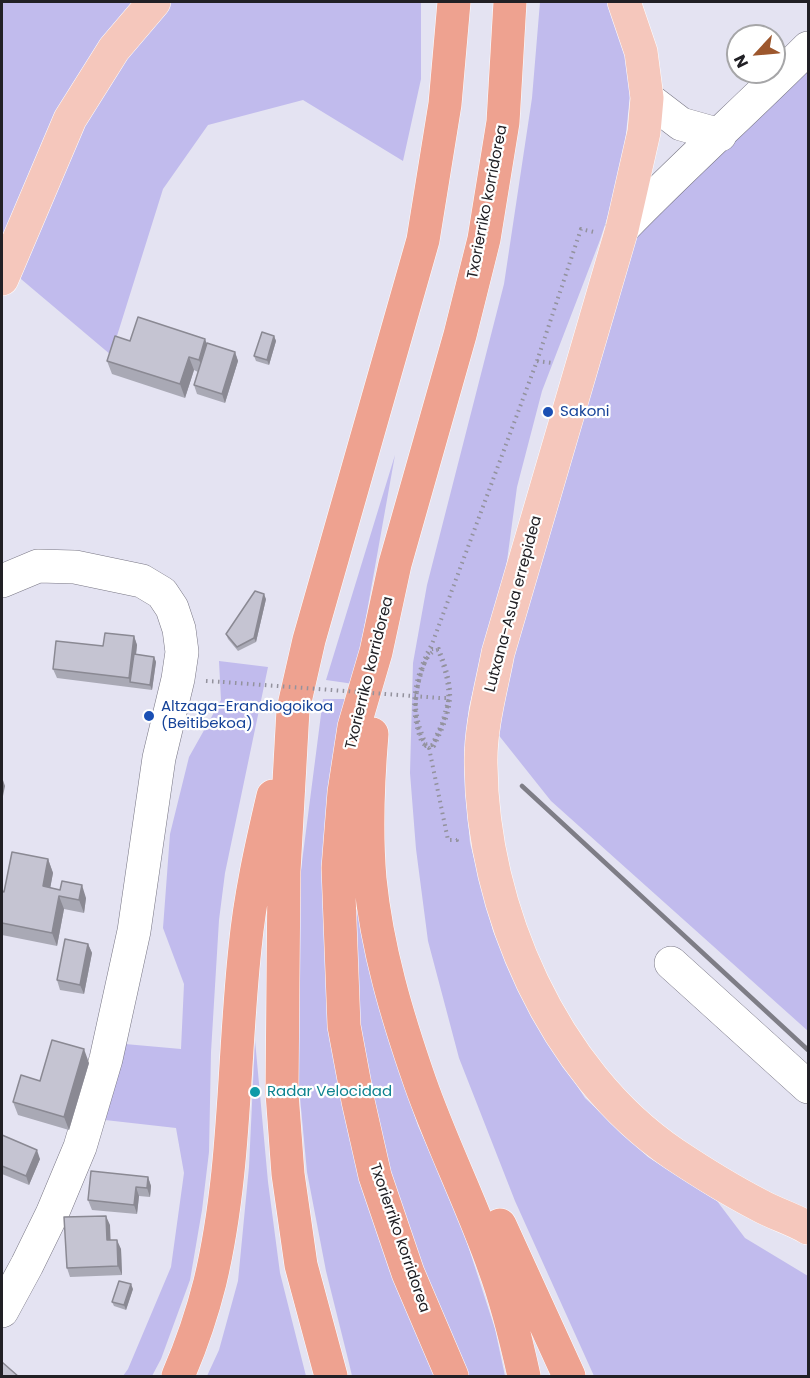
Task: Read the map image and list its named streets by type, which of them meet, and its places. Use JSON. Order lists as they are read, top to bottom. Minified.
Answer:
{"streets":{"highway":["Txorierriko korridorea"],"main road":["Lutxana-Asua errepidea"]},"places":["Sakoni","Altzaga-Erandiogoikoa (Beitibekoa)","Radar Velocidad"],"north":"bottom left"}
